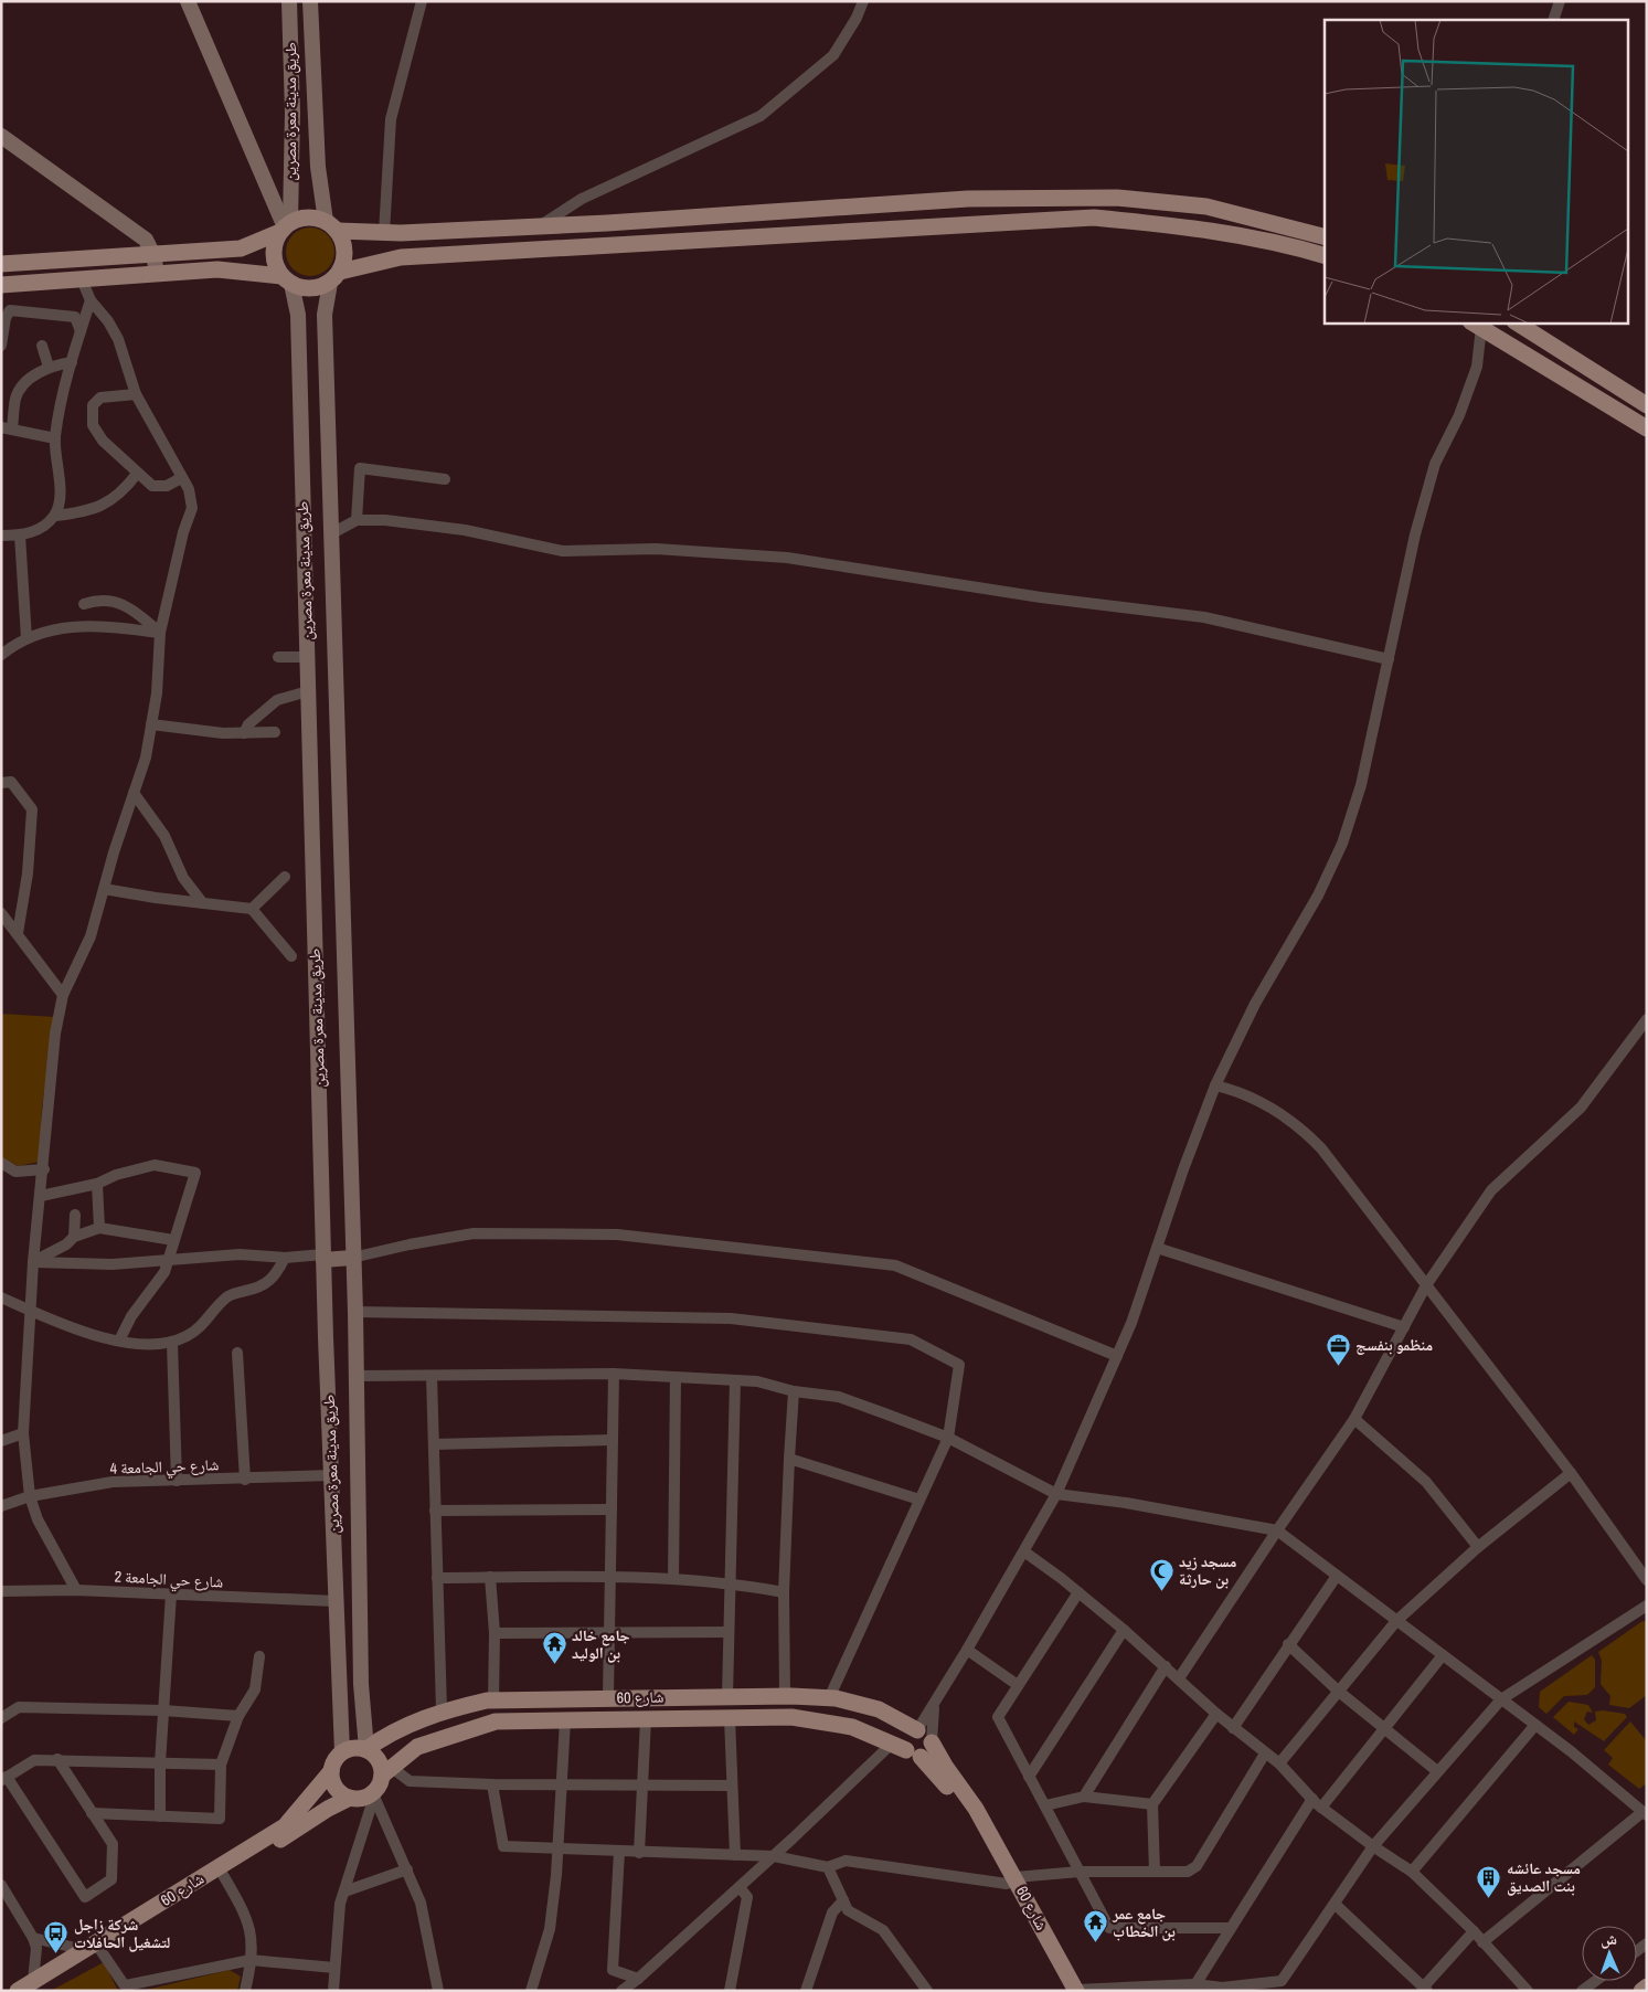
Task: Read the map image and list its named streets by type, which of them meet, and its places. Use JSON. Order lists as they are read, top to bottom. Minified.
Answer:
{"streets":{"main road":["طريق مدينة معرة مصرين","شارع 60"],"street":["شارع حي الجامعة 4","شارع حي الجامعة 2"]},"crossings":[["طريق مدينة معرة مصرين","شارع حي الجامعة 4"],["طريق مدينة معرة مصرين","شارع حي الجامعة 2"],["طريق مدينة معرة مصرين","شارع 60"]],"places":{"office":["منظمو بنفسج"],"mosque":["مسجد زيد بن حارثة"],"temple":["جامع خالد بن الوليد","جامع عمر بن الخطاب"],"building":["مسجد عائشه بنت الصديق"],"bus stop":["شركة زاجل لتشغيل الحافلات"]},"north":"top"}
